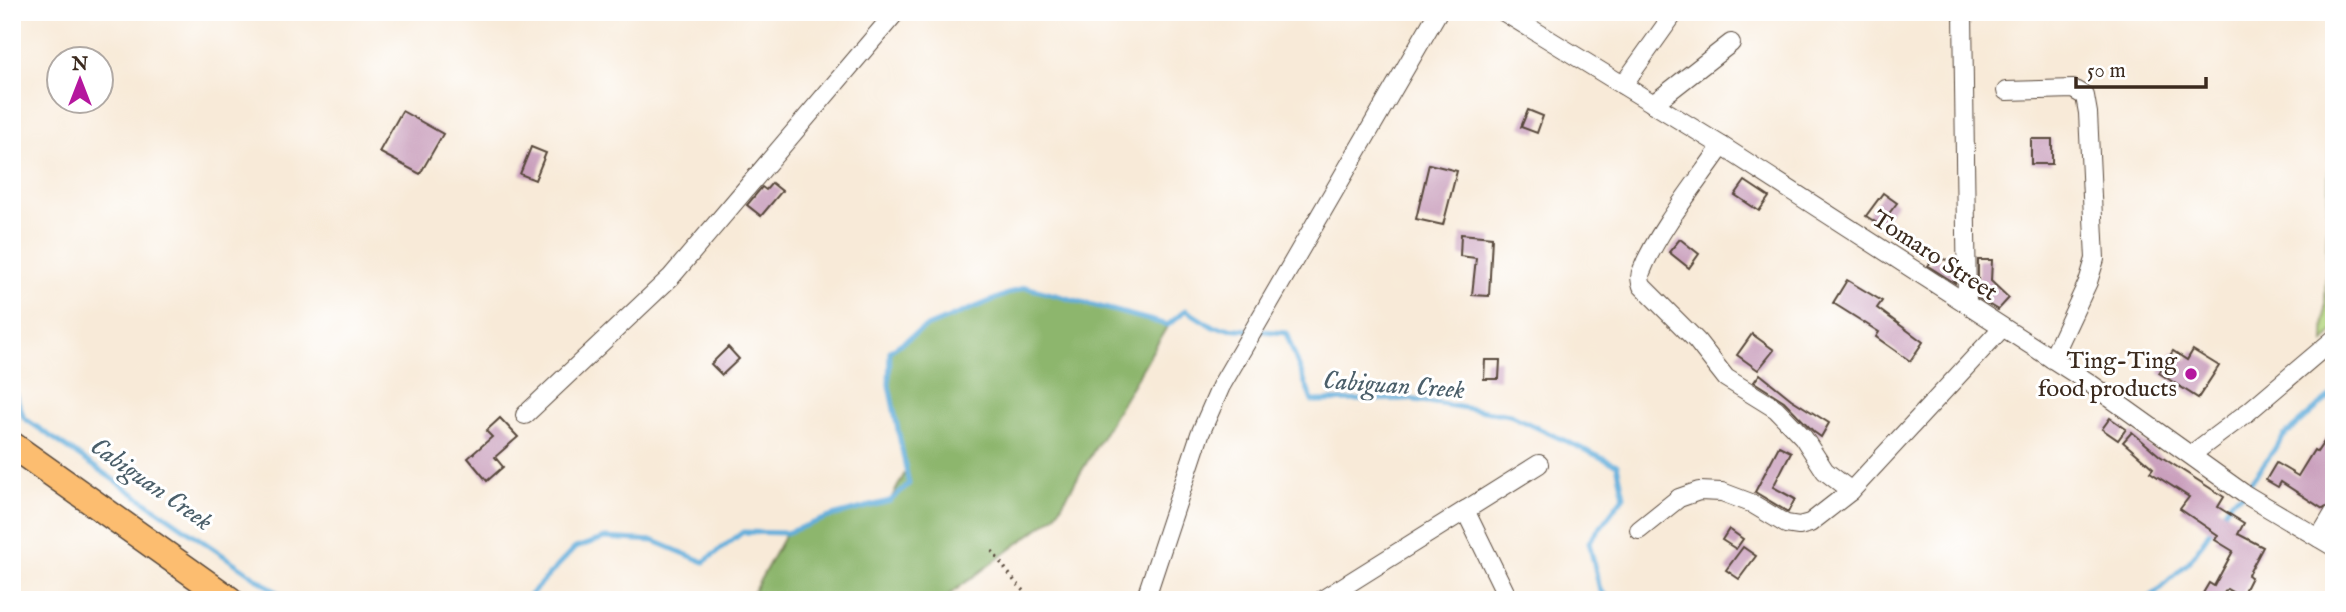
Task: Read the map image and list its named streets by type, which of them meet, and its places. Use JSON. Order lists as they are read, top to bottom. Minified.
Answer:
{"streets":{"street":["Tomaro Street"]},"water":["Cabiguan Creek"],"places":["Ting-Ting food products"],"scale_bar":"50 m","north":"top"}
